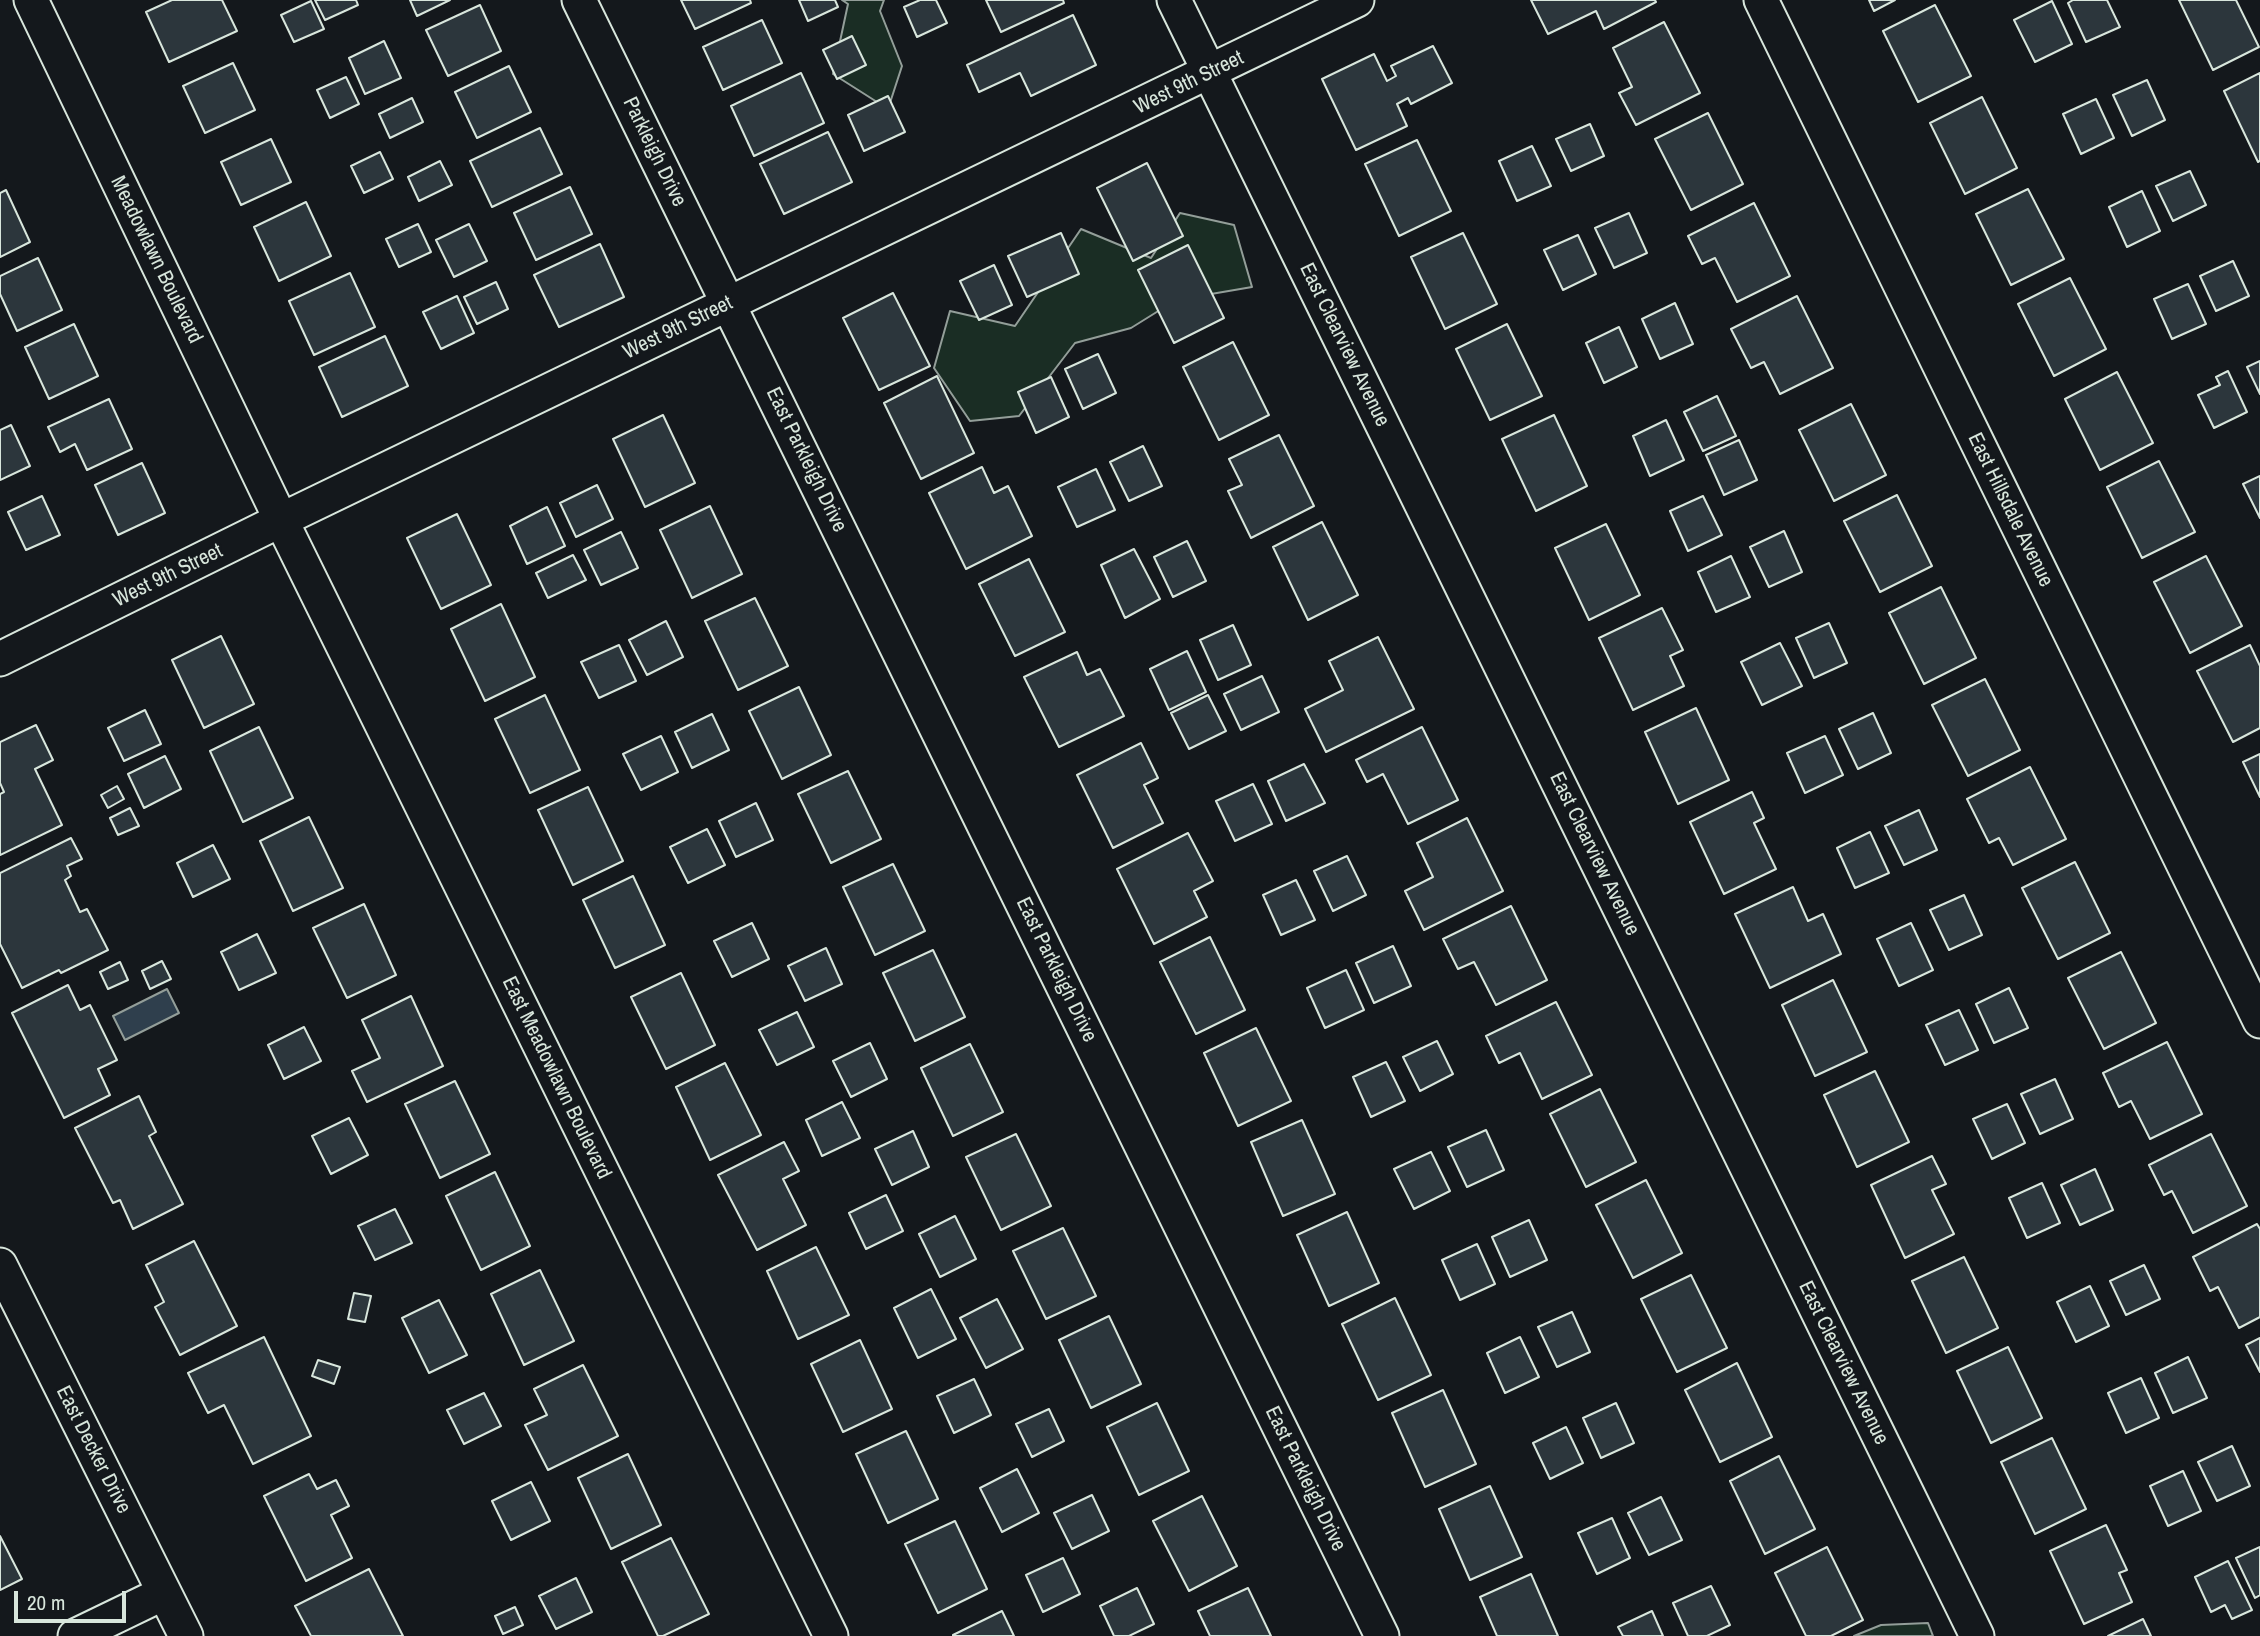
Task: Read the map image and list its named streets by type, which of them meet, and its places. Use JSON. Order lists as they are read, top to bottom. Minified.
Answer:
{"streets":{"street":["West 9th Street","Parkleigh Drive","Meadowlawn Boulevard","East Clearview Avenue","East Parkleigh Drive","East Hillsdale Avenue","East Meadowlawn Boulevard","East Decker Drive"]},"crossings":[["West 9th Street","Parkleigh Drive"],["West 9th Street","Meadowlawn Boulevard"],["West 9th Street","East Clearview Avenue"],["West 9th Street","East Parkleigh Drive"],["West 9th Street","East Meadowlawn Boulevard"],["Parkleigh Drive","East Parkleigh Drive"],["Meadowlawn Boulevard","East Meadowlawn Boulevard"]],"scale_bar":"20 m"}
